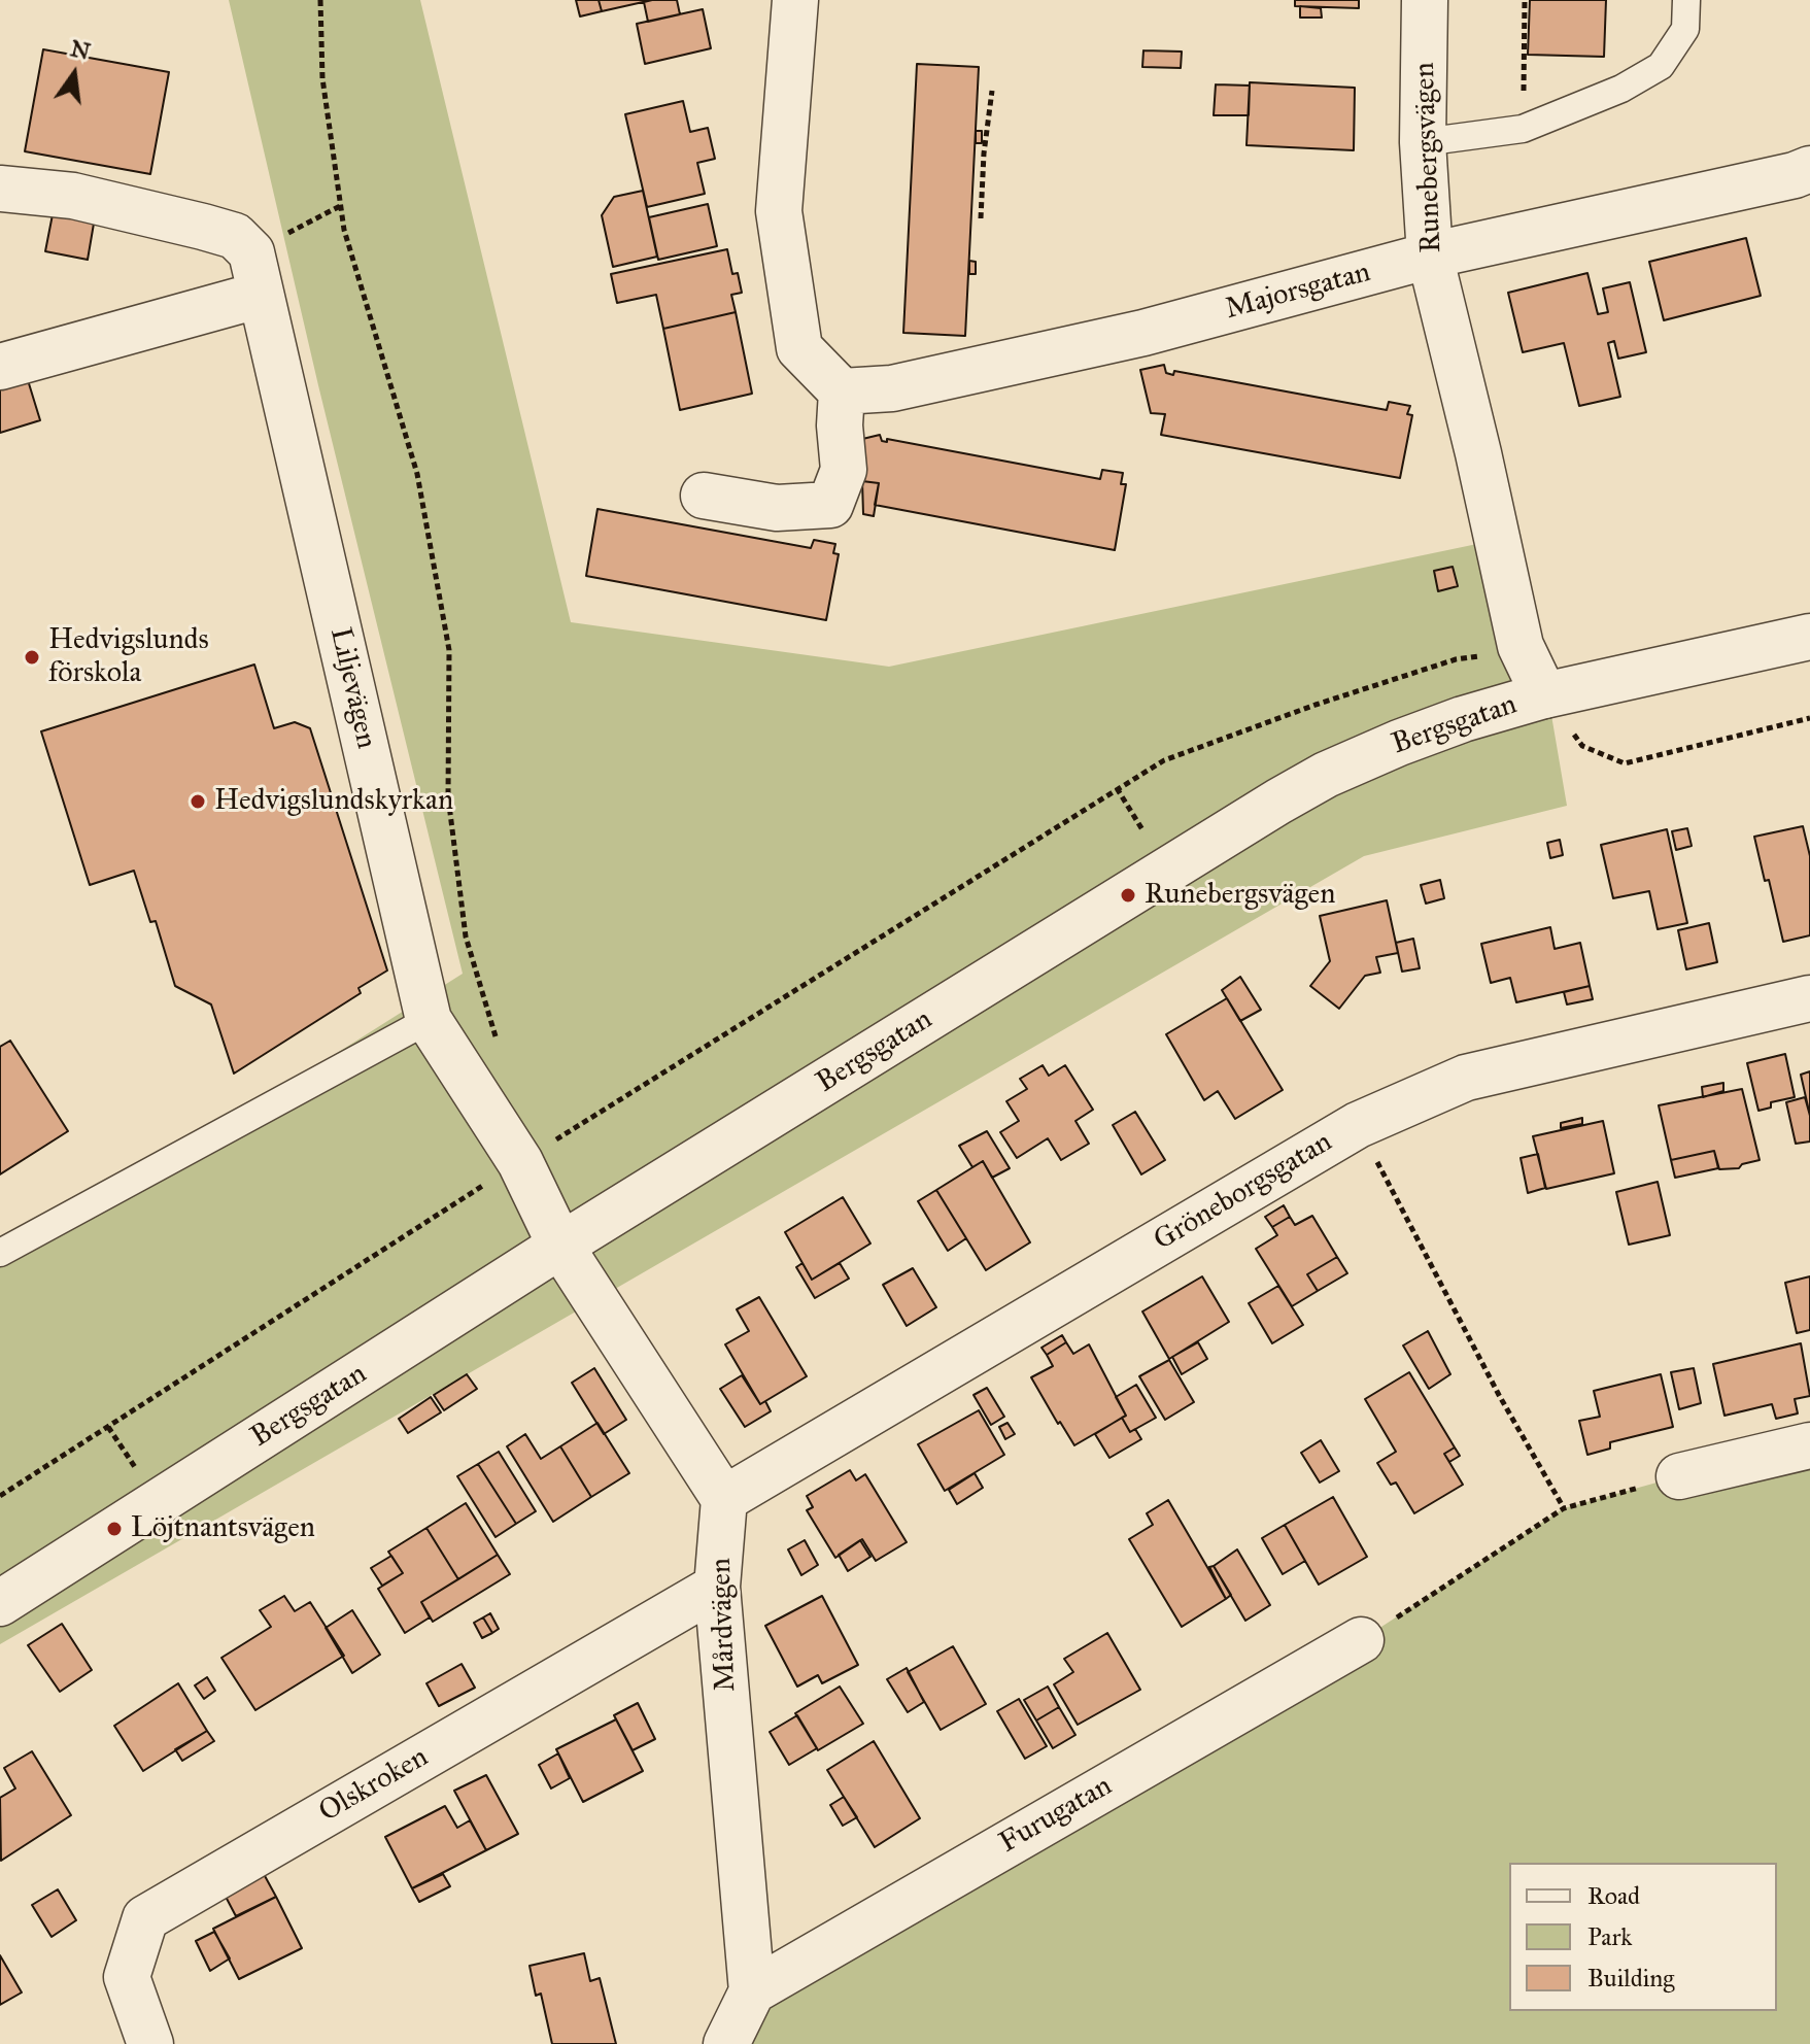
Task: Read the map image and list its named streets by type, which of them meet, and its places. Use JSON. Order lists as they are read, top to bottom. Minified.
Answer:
{"streets":{"street":["Runebergsvägen","Majorsgatan","Liljevägen","Bergsgatan","Gröneborgsgatan","Mårdvägen","Olskroken","Furugatan"]},"crossings":[["Runebergsvägen","Majorsgatan"],["Runebergsvägen","Bergsgatan"],["Liljevägen","Bergsgatan"],["Gröneborgsgatan","Mårdvägen"],["Mårdvägen","Olskroken"],["Mårdvägen","Furugatan"]],"places":["Hedvigslunds förskola","Hedvigslundskyrkan","Runebergsvägen","Löjtnantsvägen"],"legend":["Road","Park","Building"],"north":"top"}
